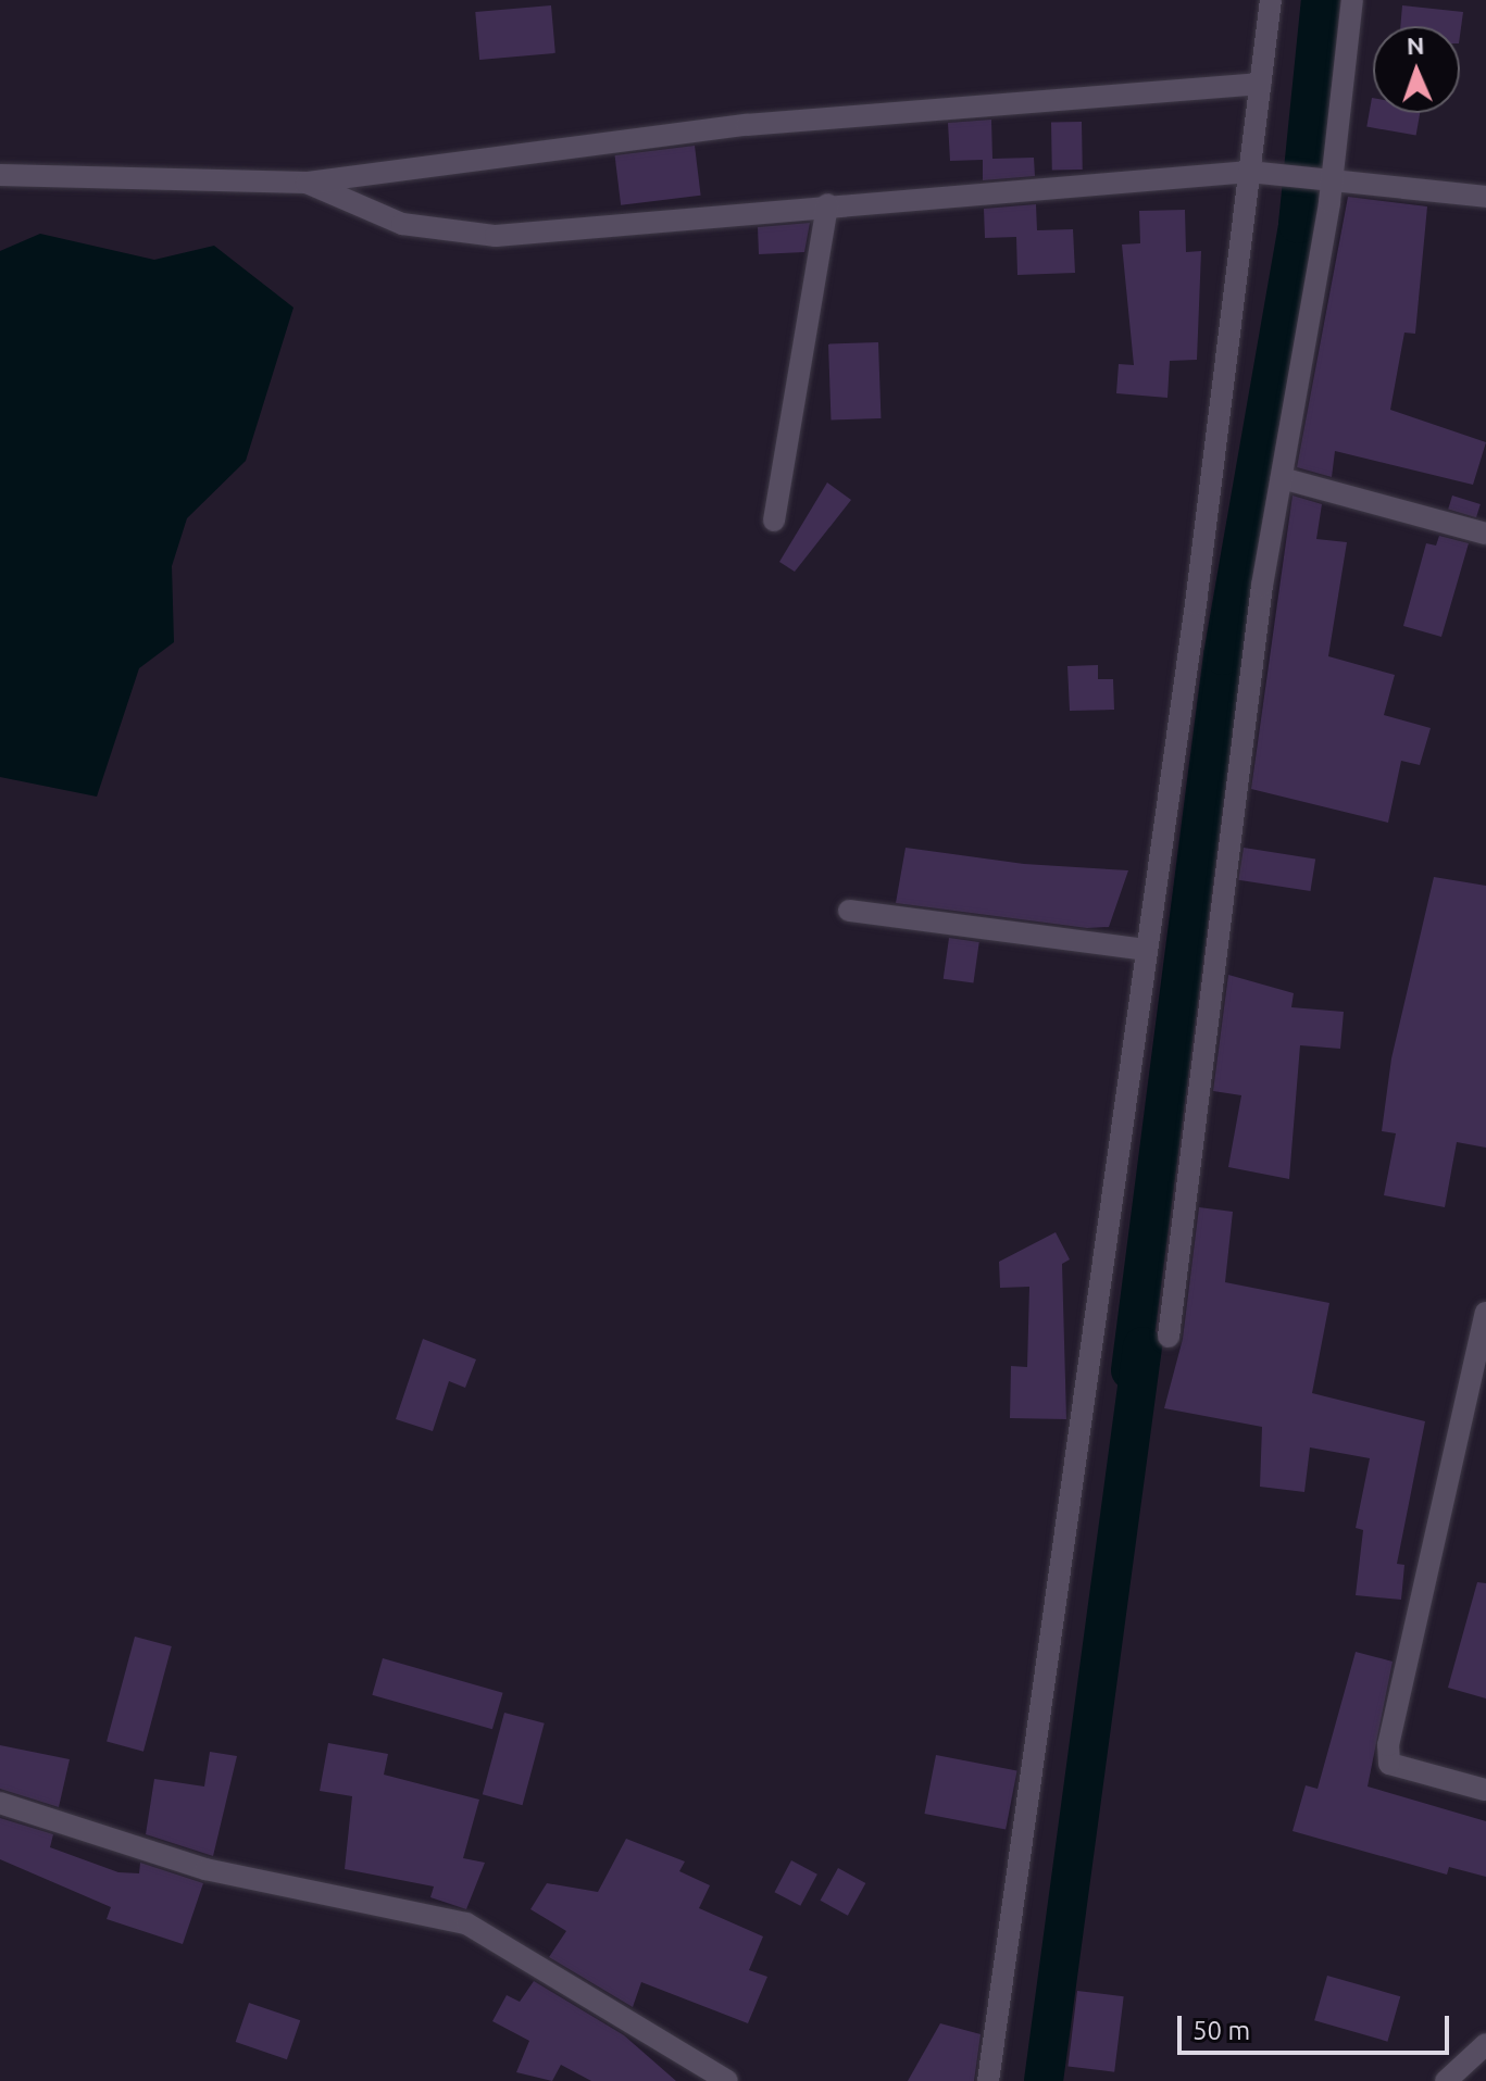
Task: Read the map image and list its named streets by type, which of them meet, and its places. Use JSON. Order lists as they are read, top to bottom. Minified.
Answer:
{"scale_bar":"50 m","north":"top"}
